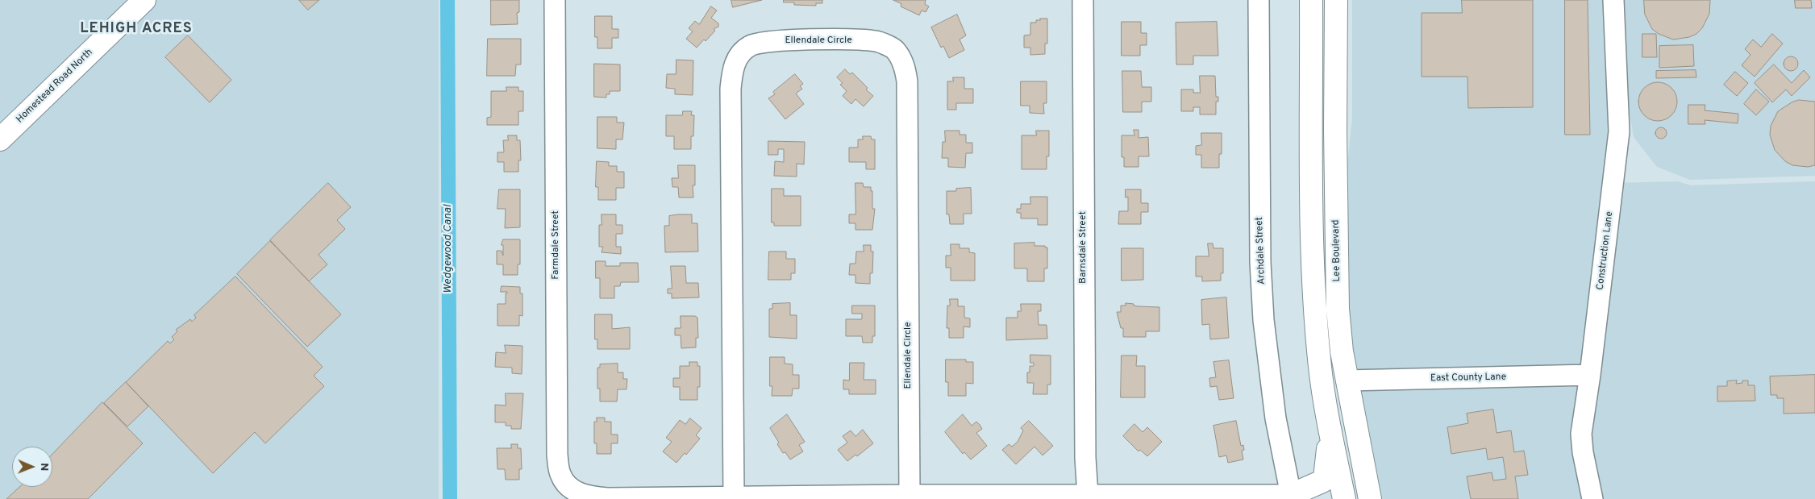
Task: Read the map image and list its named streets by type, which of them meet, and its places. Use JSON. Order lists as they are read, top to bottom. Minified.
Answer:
{"streets":{"main road":["Homestead Road North","Lee Boulevard"],"street":["Ellendale Circle","Farmdale Street","Barnsdale Street","Archdale Street","Construction Lane","East County Lane"]},"crossings":[["Ellendale Circle","Farmdale Street"],["Lee Boulevard","East County Lane"],["Construction Lane","East County Lane"]],"districts":["LEHIGH ACRES"],"water":["Wedgewood Canal"],"north":"right"}
